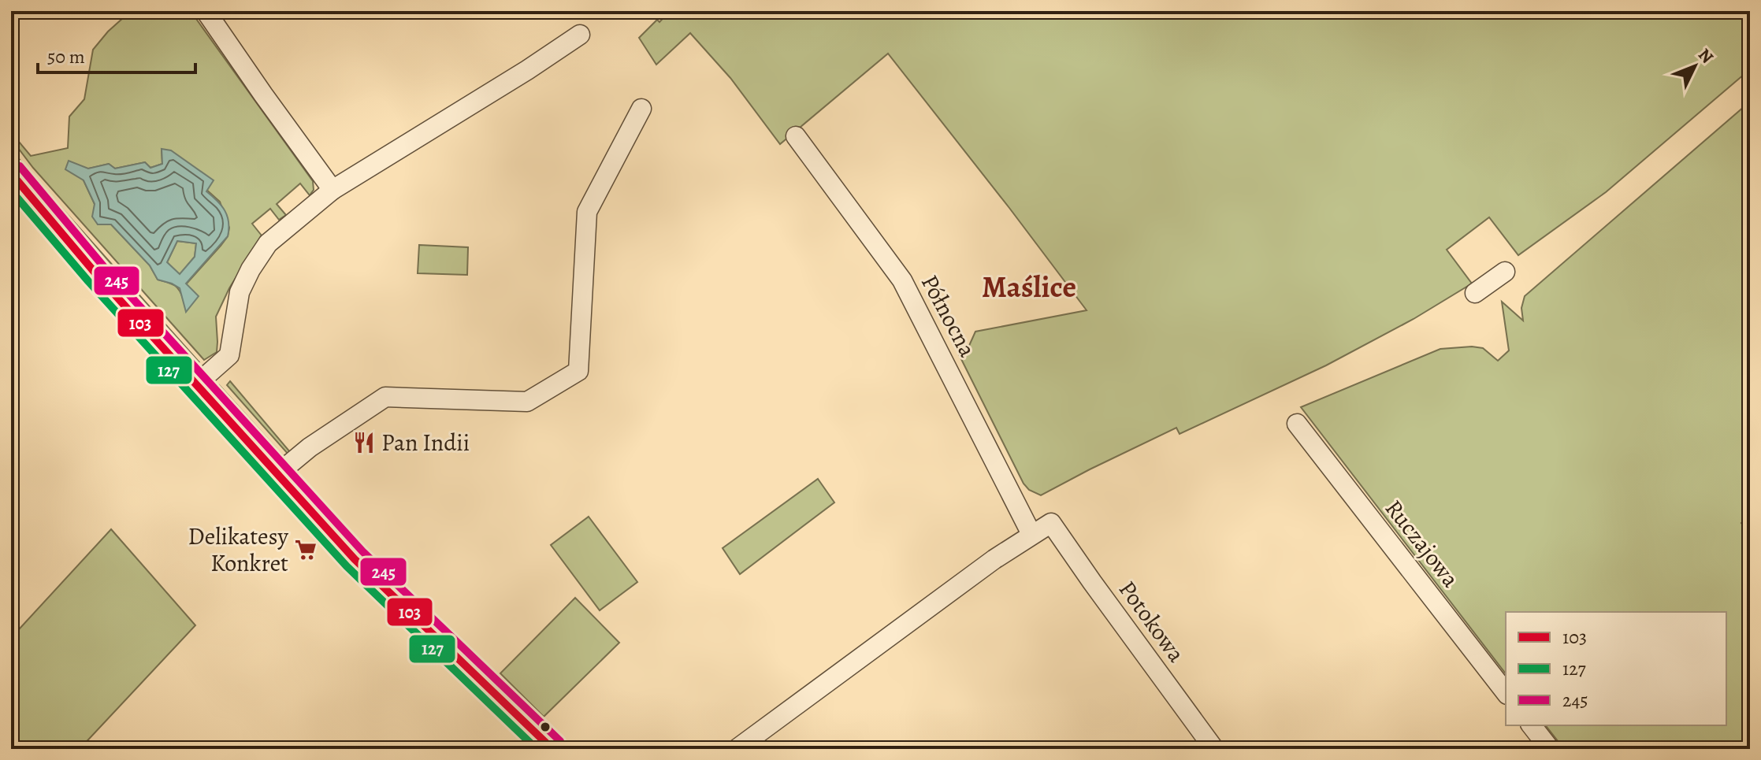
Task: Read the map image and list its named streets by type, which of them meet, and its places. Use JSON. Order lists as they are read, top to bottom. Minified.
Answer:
{"streets":{"street":["Północna","Ruczajowa","Potokowa"]},"crossings":[["Północna","Potokowa"]],"districts":["Maślice"],"places":{"restaurant":["Pan Indii"],"supermarket":["Delikatesy Konkret"]},"lines":["transit line 245","transit line 103","transit line 127"],"legend":["103","127","245"],"scale_bar":"50 m","north":"top right"}
